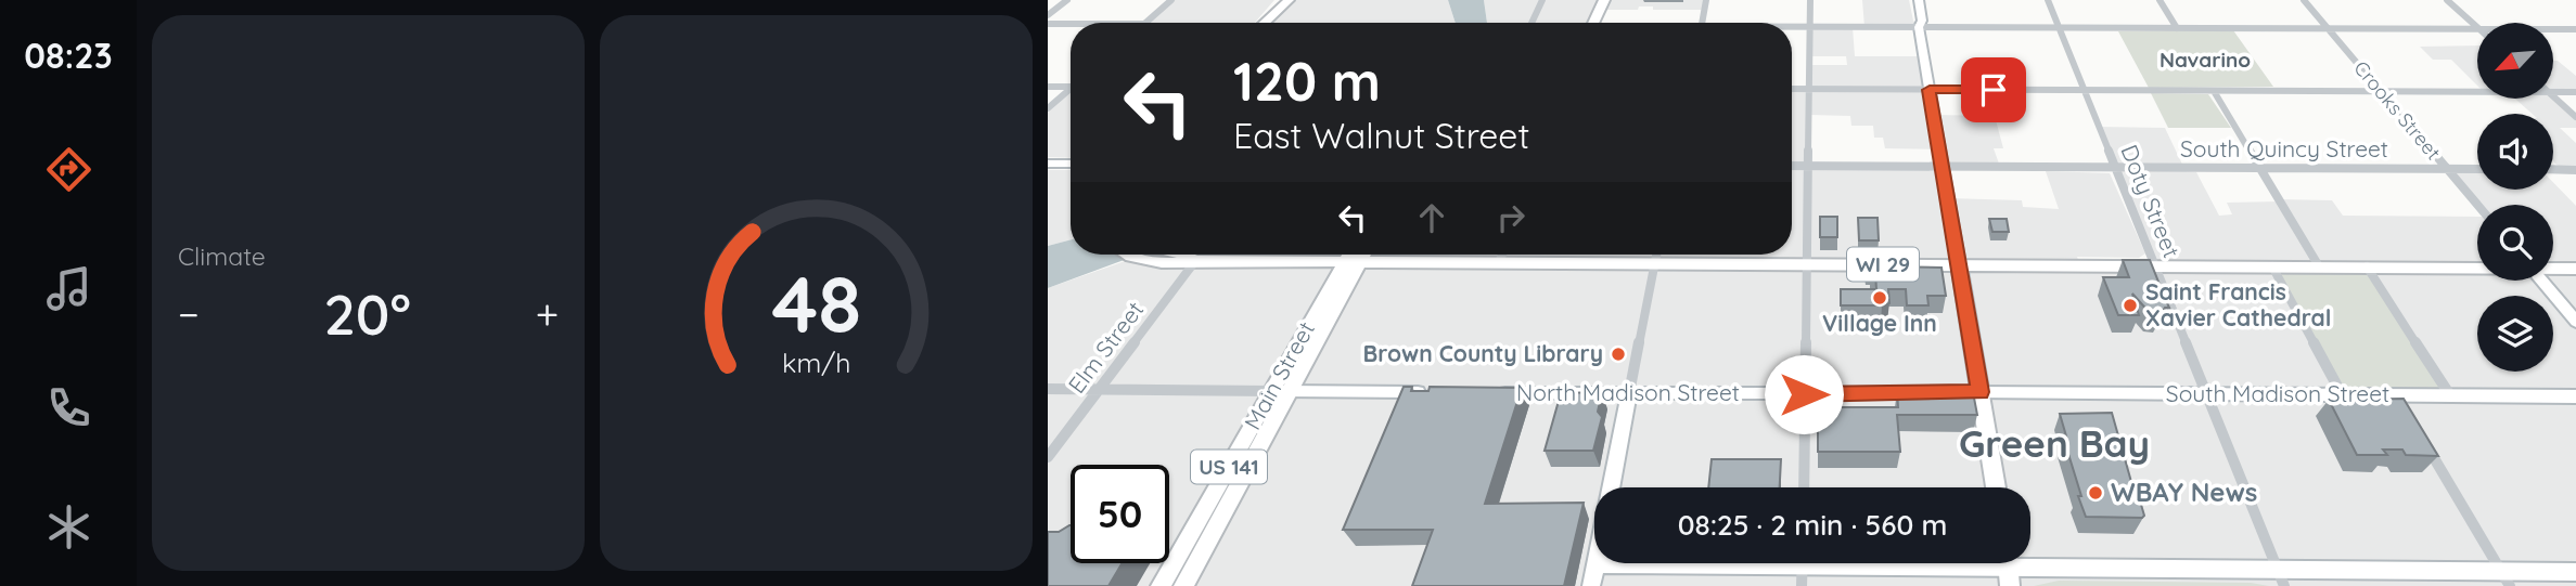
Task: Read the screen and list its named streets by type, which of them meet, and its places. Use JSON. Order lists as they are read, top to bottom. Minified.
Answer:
{"streets":{"main road":["WI 29","Main Street","North Madison Street","South Madison Street","US 141"],"street":["Crooks Street","South Quincy Street","Doty Street","Elm Street"]},"crossings":[["Crooks Street","South Quincy Street"],["South Quincy Street","Doty Street"],["Doty Street","South Madison Street"],["WI 29","Main Street"],["North Madison Street","South Madison Street"]],"districts":["Navarino","Green Bay"],"places":["Village Inn","Saint Francis Xavier Cathedral","Brown County Library","WBAY News"],"north":"bottom left","page":{"tabs":"08:23","tile":"Climate","turn":["120 m","East Walnut Street"],"heat":["−","20°","+"],"limit":"50","trip":"08:25 · 2 min · 560 m","gauge":["48","km/h"]}}
